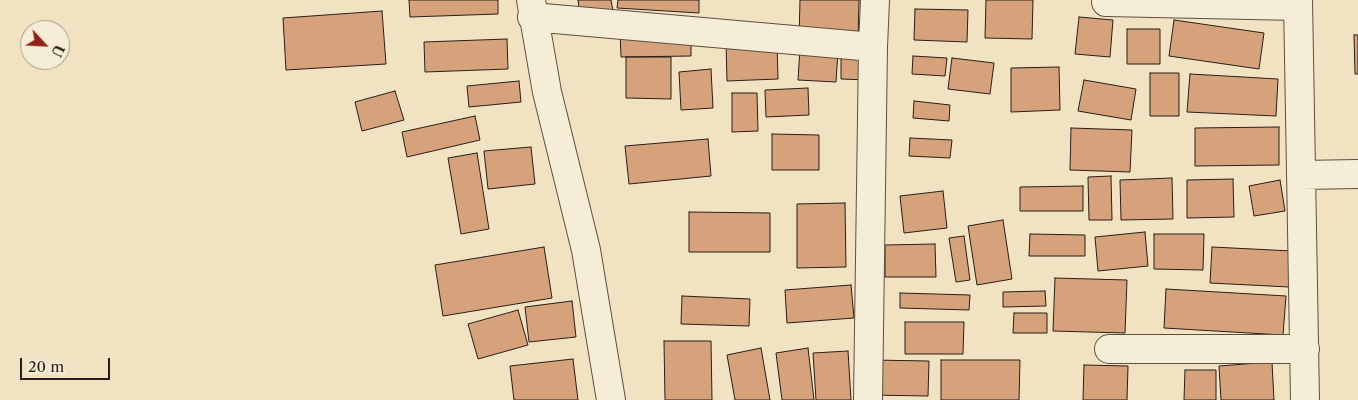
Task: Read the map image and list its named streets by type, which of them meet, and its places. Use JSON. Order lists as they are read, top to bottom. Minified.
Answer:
{"scale_bar":"20 m","north":"bottom right"}
